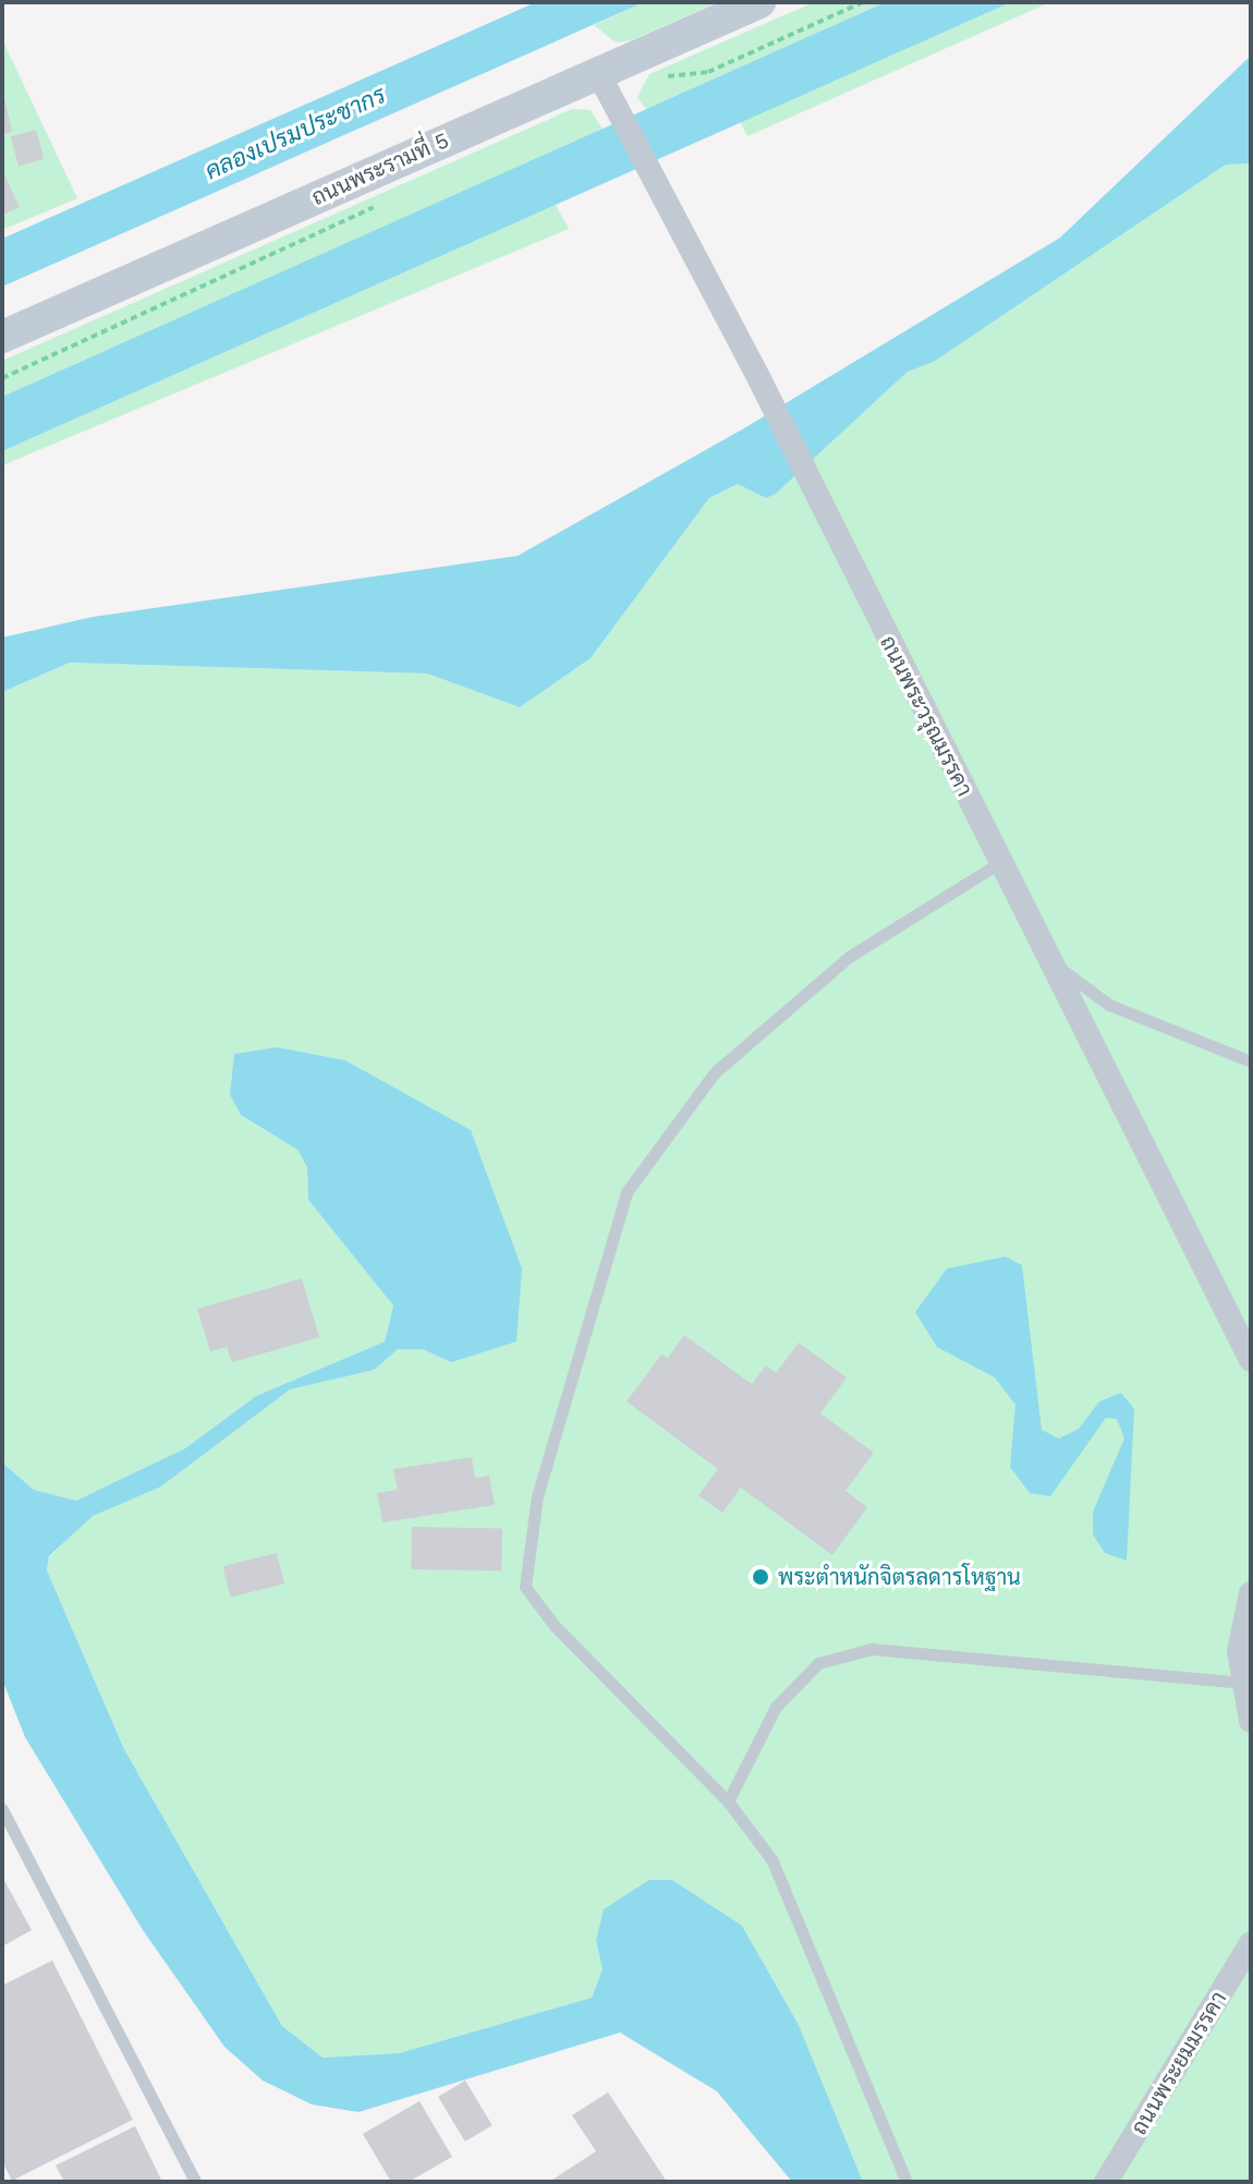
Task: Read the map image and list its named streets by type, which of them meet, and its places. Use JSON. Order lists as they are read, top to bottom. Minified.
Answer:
{"streets":{"main road":["ถนนพระรามที่ 5"],"street":["ถนนพระวรุณมรรคา","ถนนพระยมมรรคา"]},"crossings":[["ถนนพระรามที่ 5","ถนนพระวรุณมรรคา"]],"water":["คลองเปรมประชากร"],"places":["พระตำหนักจิตรลดารโหฐาน"]}
